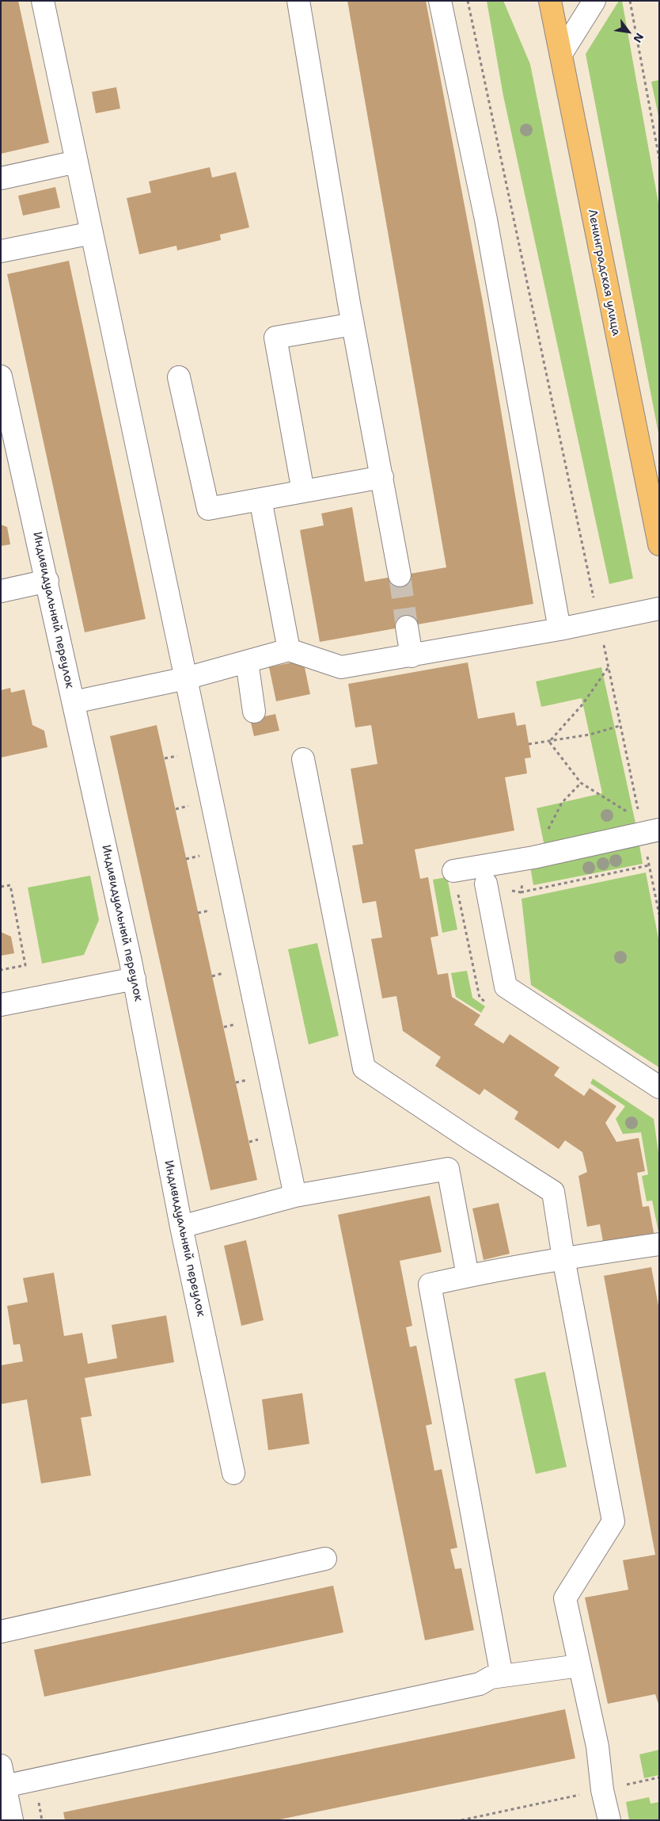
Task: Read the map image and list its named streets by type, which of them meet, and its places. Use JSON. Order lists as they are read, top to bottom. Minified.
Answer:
{"streets":{"main road":["Ленинградская улица"],"street":["Индивидуальный переулок"]},"north":"bottom right"}
